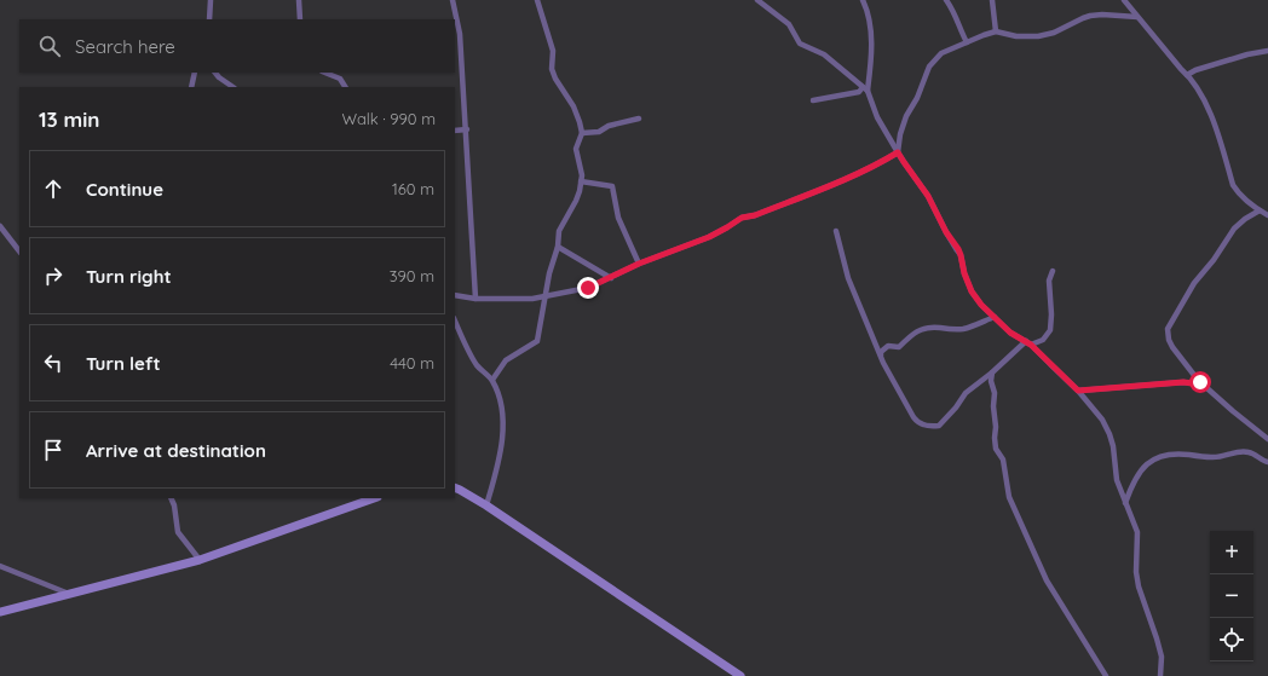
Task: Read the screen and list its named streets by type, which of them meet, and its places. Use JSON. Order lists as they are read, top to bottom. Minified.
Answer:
{"page":{"search":"Search here","heading":["13 min","Walk · 990 m"],"list":[["Continue","160 m"],["Turn right","390 m"],["Turn left","440 m"],"Arrive at destination"],"map_buttons":["+","−"]}}
